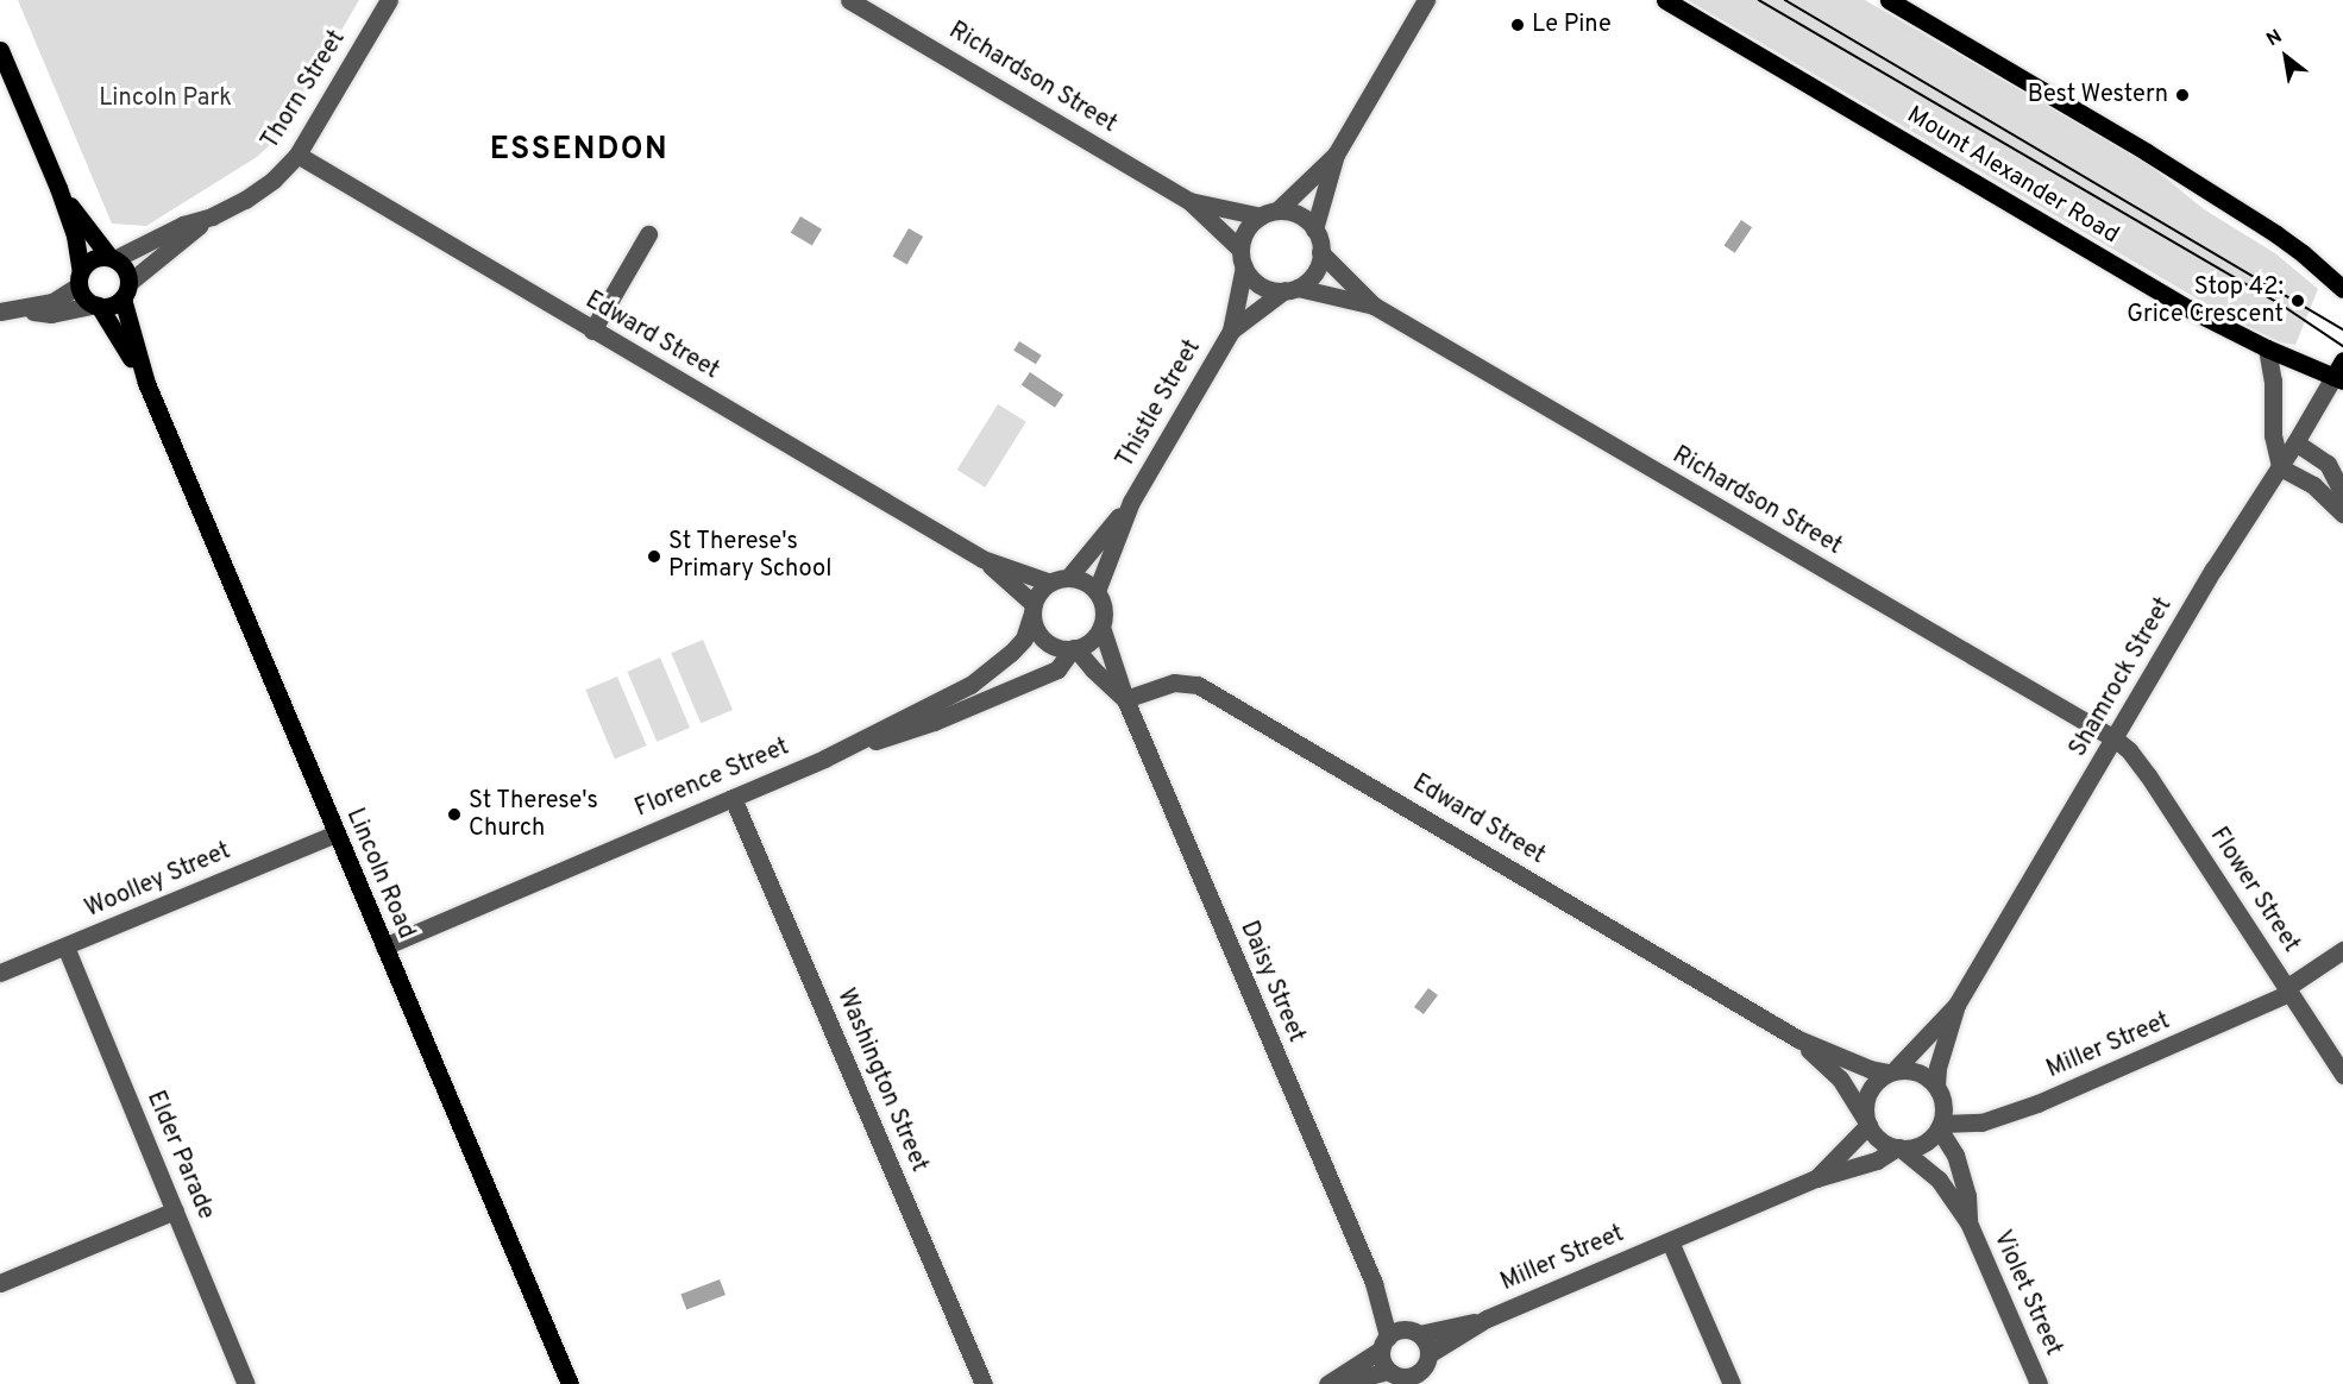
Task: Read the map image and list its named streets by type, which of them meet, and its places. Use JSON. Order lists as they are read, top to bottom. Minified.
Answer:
{"streets":{"main road":["Mount Alexander Road","Lincoln Road"],"street":["Richardson Street","Thorn Street","Edward Street","Thistle Street","Shamrock Street","Florence Street","Woolley Street","Flower Street","Daisy Street","Miller Street","Washington Street","Elder Parade","Violet Street"]},"crossings":[["Richardson Street","Thistle Street"],["Richardson Street","Shamrock Street"],["Richardson Street","Flower Street"],["Thorn Street","Edward Street"],["Thorn Street","Lincoln Road"],["Mount Alexander Road","Shamrock Street"],["Edward Street","Thistle Street"],["Edward Street","Shamrock Street"],["Edward Street","Florence Street"],["Edward Street","Daisy Street"],["Edward Street","Miller Street"],["Edward Street","Violet Street"],["Thistle Street","Florence Street"],["Thistle Street","Daisy Street"],["Shamrock Street","Flower Street"],["Shamrock Street","Miller Street"],["Shamrock Street","Violet Street"],["Florence Street","Lincoln Road"],["Florence Street","Daisy Street"],["Florence Street","Washington Street"],["Lincoln Road","Woolley Street"],["Woolley Street","Elder Parade"],["Flower Street","Miller Street"],["Daisy Street","Miller Street"],["Miller Street","Violet Street"]],"districts":["ESSENDON"],"parks":["Lincoln Park"],"places":["Le Pine","Best Western","Stop 42: Grice Crescent","St Therese's Primary School","St Therese's Church"],"north":"top left"}
